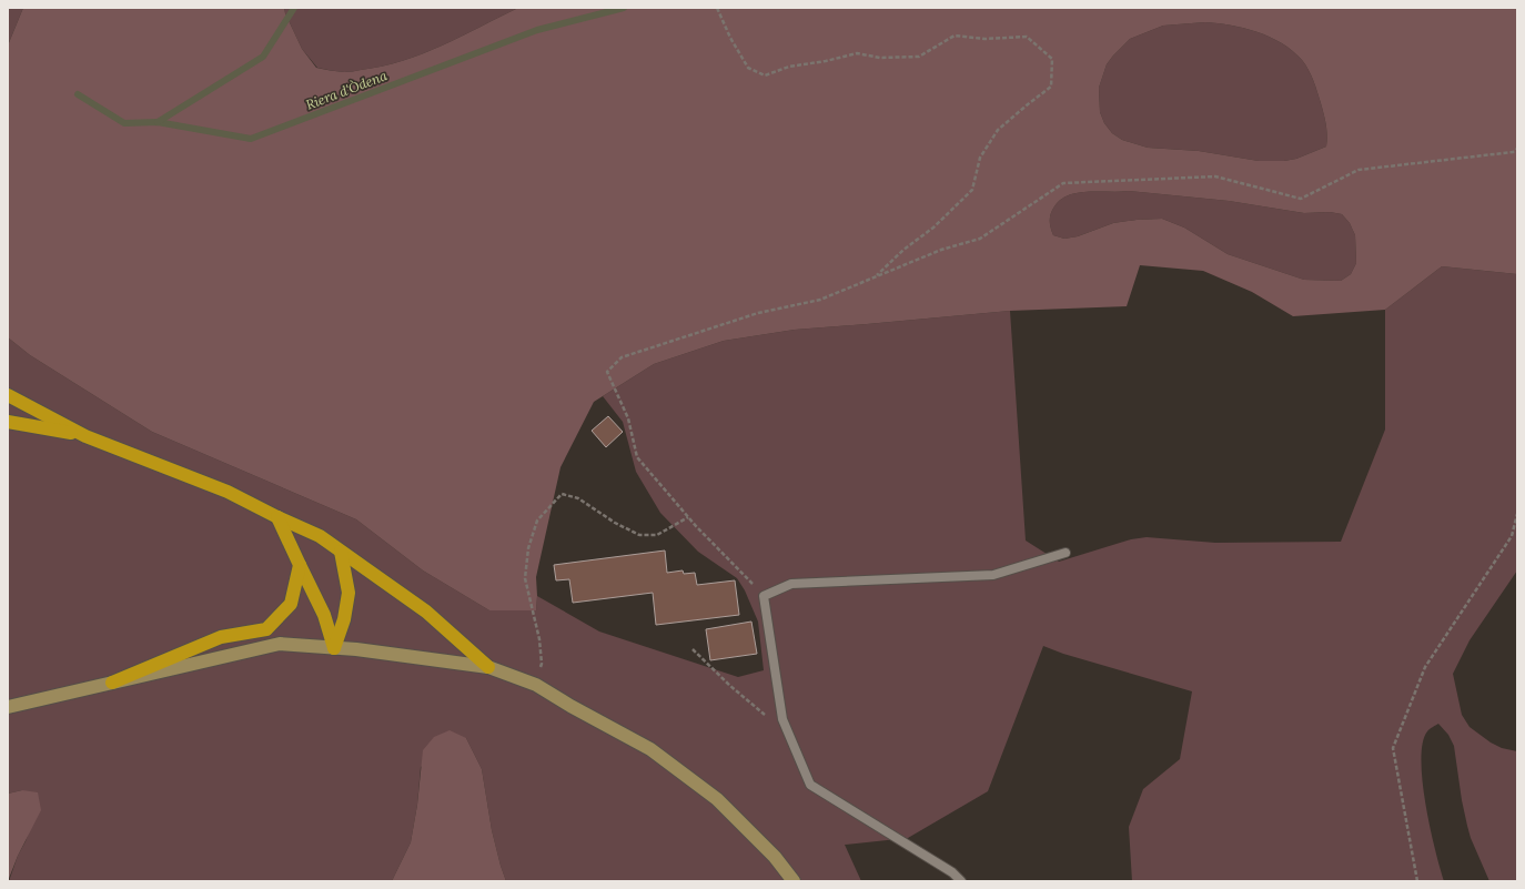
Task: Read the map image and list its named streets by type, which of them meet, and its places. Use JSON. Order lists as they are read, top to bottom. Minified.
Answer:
{"water":["Riera d'Òdena"]}
